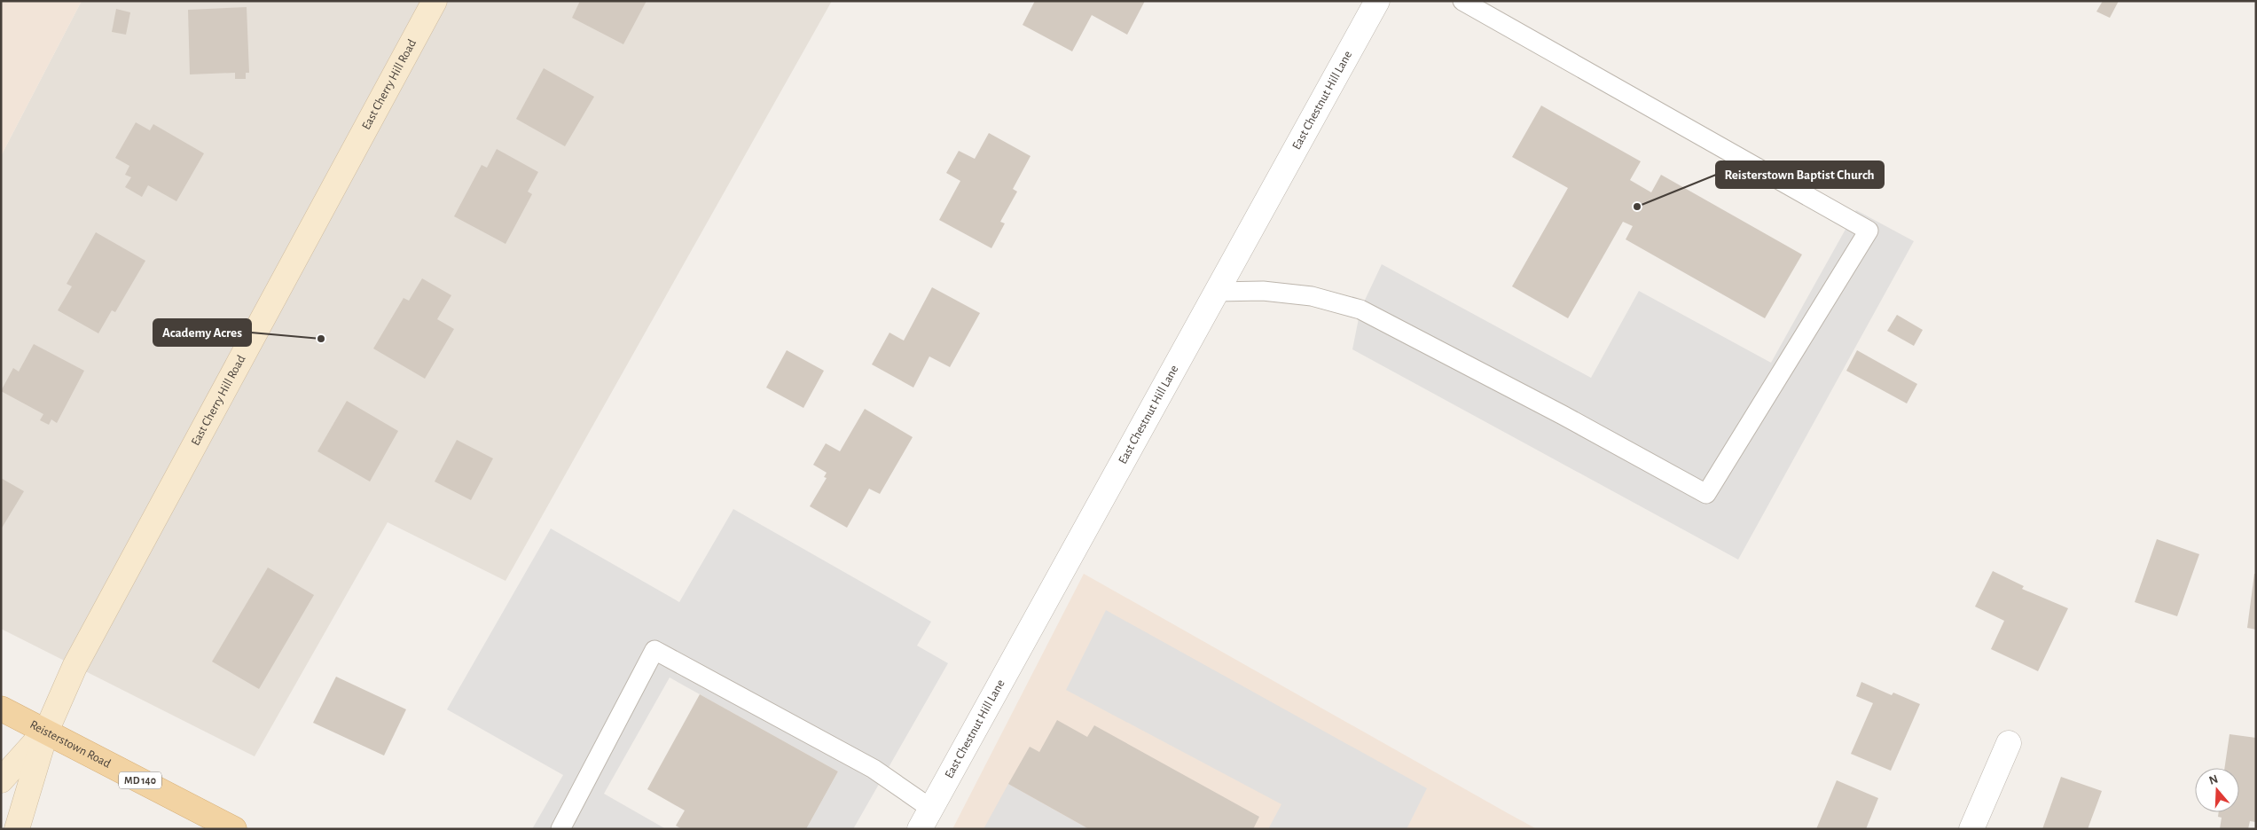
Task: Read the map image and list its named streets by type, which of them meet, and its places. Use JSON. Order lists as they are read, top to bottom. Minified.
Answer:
{"streets":{"main road":["East Cherry Hill Road","Reisterstown Road","MD 140"],"street":["East Chestnut Hill Lane"]},"crossings":[["East Cherry Hill Road","Reisterstown Road"]],"places":["Reisterstown Baptist Church","Academy Acres"],"north":"top"}
